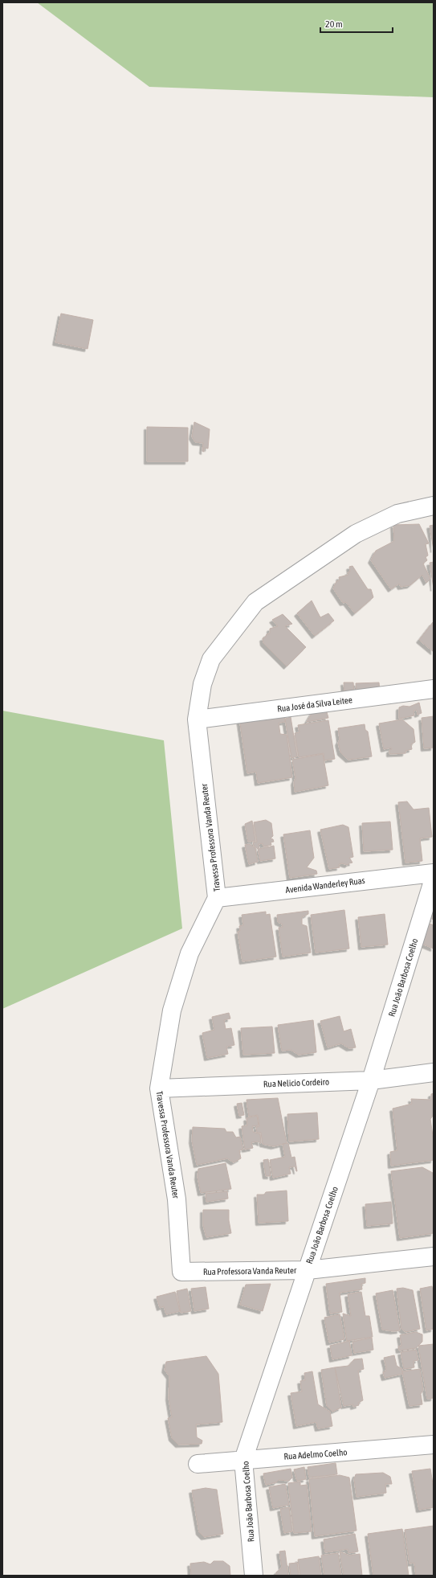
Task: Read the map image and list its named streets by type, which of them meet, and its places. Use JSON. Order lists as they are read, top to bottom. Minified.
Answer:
{"streets":{"street":["Rua José da Silva Leitee","Travessa Professora Vanda Reuter","Avenida Wanderley Ruas","Rua João Barbosa Coelho","Rua Nelicio Cordeiro","Rua Professora Vanda Reuter","Rua Adelmo Coelho"]},"crossings":[["Rua José da Silva Leitee","Travessa Professora Vanda Reuter"],["Travessa Professora Vanda Reuter","Avenida Wanderley Ruas"],["Travessa Professora Vanda Reuter","Rua Nelicio Cordeiro"],["Travessa Professora Vanda Reuter","Rua Professora Vanda Reuter"],["Rua João Barbosa Coelho","Rua Nelicio Cordeiro"],["Rua João Barbosa Coelho","Rua Professora Vanda Reuter"],["Rua João Barbosa Coelho","Rua Adelmo Coelho"]],"scale_bar":"20 m"}
